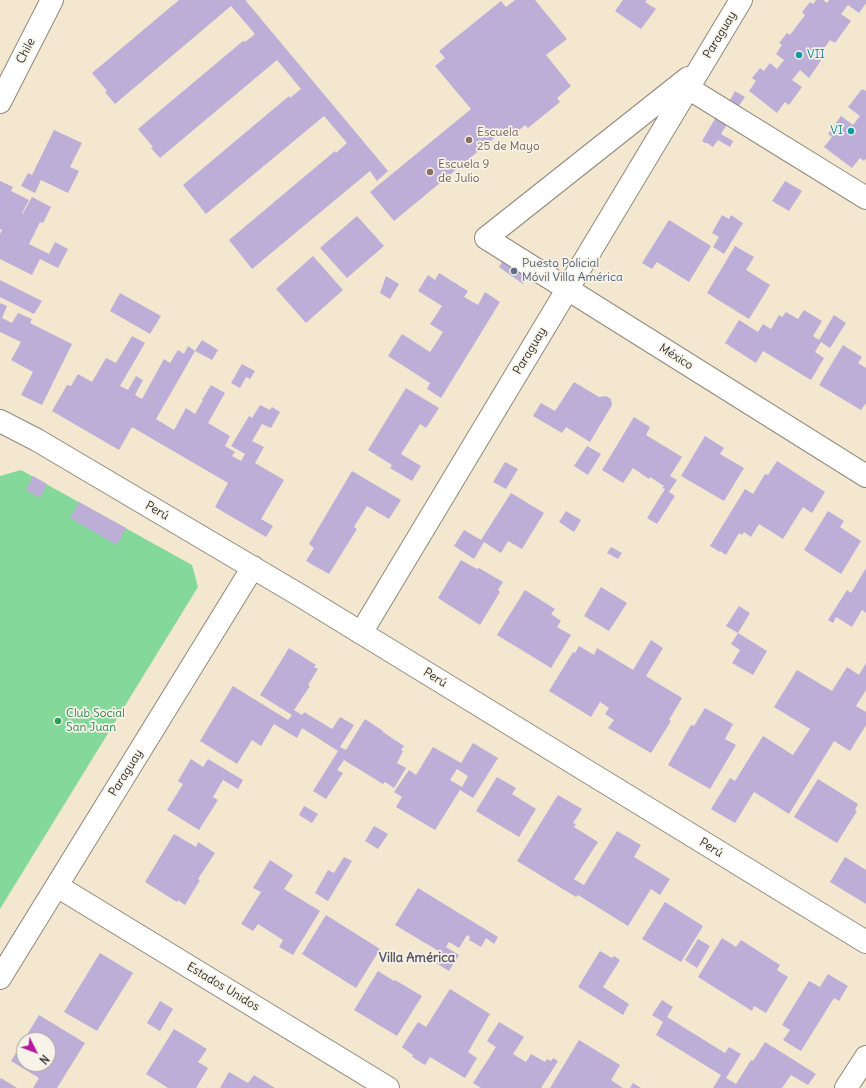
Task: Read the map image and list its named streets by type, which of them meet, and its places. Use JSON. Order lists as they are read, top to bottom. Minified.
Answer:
{"streets":{"street":["Paraguay","Chile","México","Perú","Estados Unidos"]},"crossings":[["Paraguay","México"],["Paraguay","Perú"],["Paraguay","Estados Unidos"]],"districts":["Villa América"],"places":["VII","VI","Escuela 25 de Mayo","Escuela 9 de Julio","Puesto Policial Móvil Villa América","Club Social San Juan"],"north":"bottom right"}
